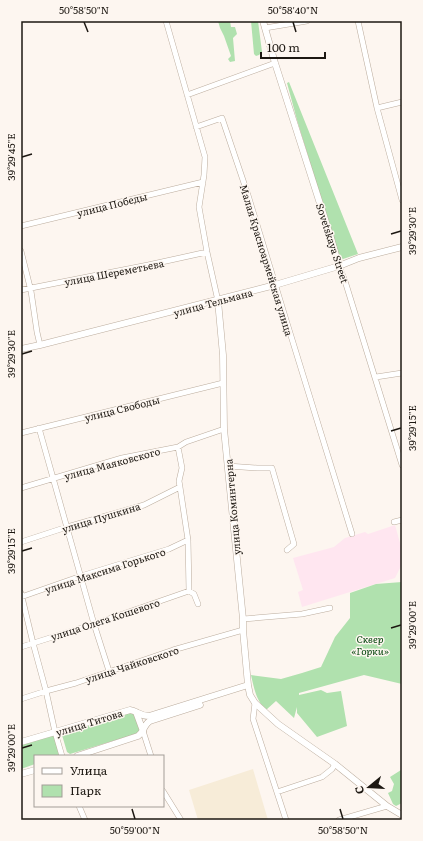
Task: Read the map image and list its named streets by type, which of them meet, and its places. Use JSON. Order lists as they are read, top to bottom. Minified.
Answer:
{"streets":{"street":["улица Победы","Sovetskaya Street","Малая Красноармейская улица","улица Шереметьева","улица Тельмана","улица Свободы","улица Маяковского","улица Коминтерна","улица Пушкина","улица Максима Горького","улица Олега Кошевого","улица Чайковского","улица Титова"]},"crossings":[["улица Победы","улица Коминтерна"],["Sovetskaya Street","улица Тельмана"],["Малая Красноармейская улица","улица Тельмана"],["Малая Красноармейская улица","улица Коминтерна"],["улица Шереметьева","улица Коминтерна"],["улица Тельмана","улица Коминтерна"],["улица Свободы","улица Коминтерна"],["улица Маяковского","улица Коминтерна"],["улица Коминтерна","улица Чайковского"],["улица Коминтерна","улица Титова"]],"parks":["Сквер «Горки»"],"legend":["Улица","Парк"],"scale_bar":"100 m","north":"left","coordinates":["50°58'50\"N","50°58'40\"N","39°29'45\"E","39°29'30\"E","39°29'15\"E","39°29'00\"E","50°59'00\"N"]}
